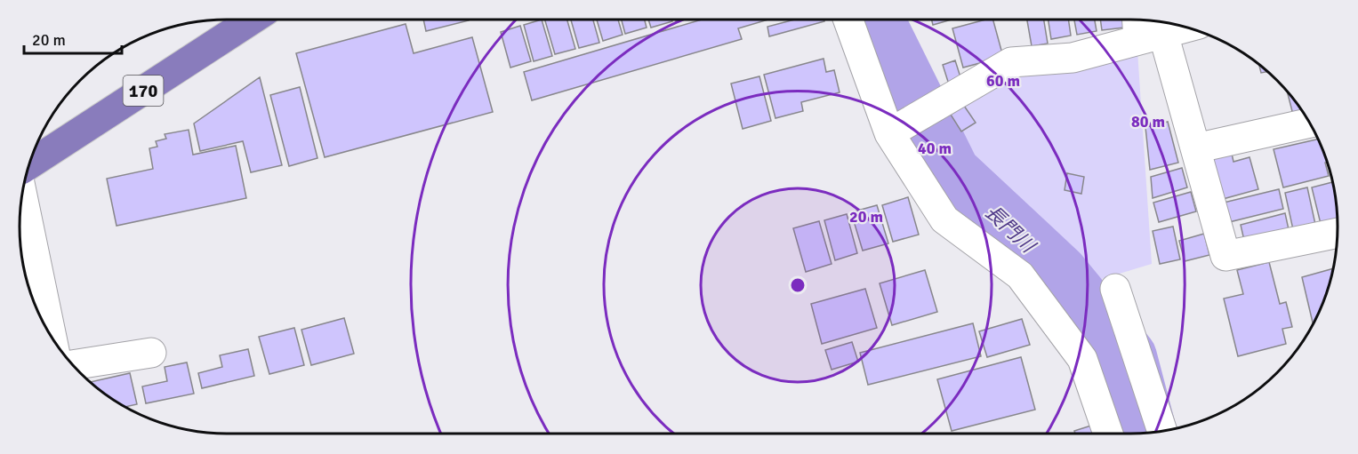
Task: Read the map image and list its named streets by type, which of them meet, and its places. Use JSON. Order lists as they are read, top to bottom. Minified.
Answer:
{"streets":{"highway":["170"]},"water":["長門川"],"scale_bar":"20 m","rings":["60 m","80 m","40 m","20 m"]}
